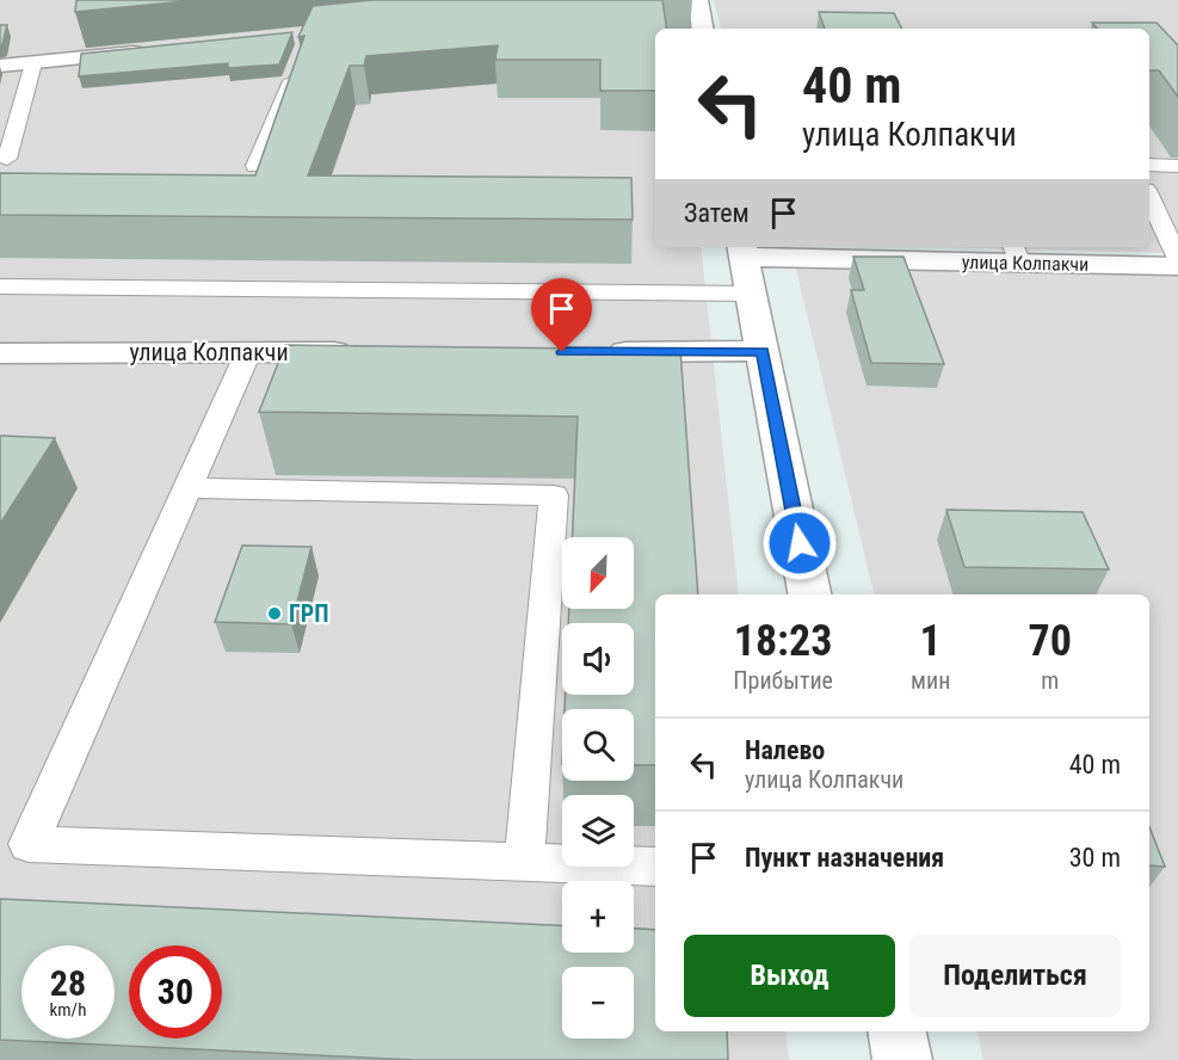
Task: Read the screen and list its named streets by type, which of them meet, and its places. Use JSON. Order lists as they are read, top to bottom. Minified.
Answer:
{"streets":{"street":["улица Колпакчи"]},"places":["ГРП"],"north":"bottom left","page":{"turn":["40 m","улица Колпакчи"],"then":"Затем","map_buttons":["+","−"],"eta":["18:23","Прибытие","1","мин","70","m"],"list":[{"name":"Налево","note":"улица Колпакчи","value":"40 m"},{"name":"Пункт назначения","value":"30 m"}],"buttons":["Выход","Поделиться"],"speed":"28 km/h","limit":"30"}}
